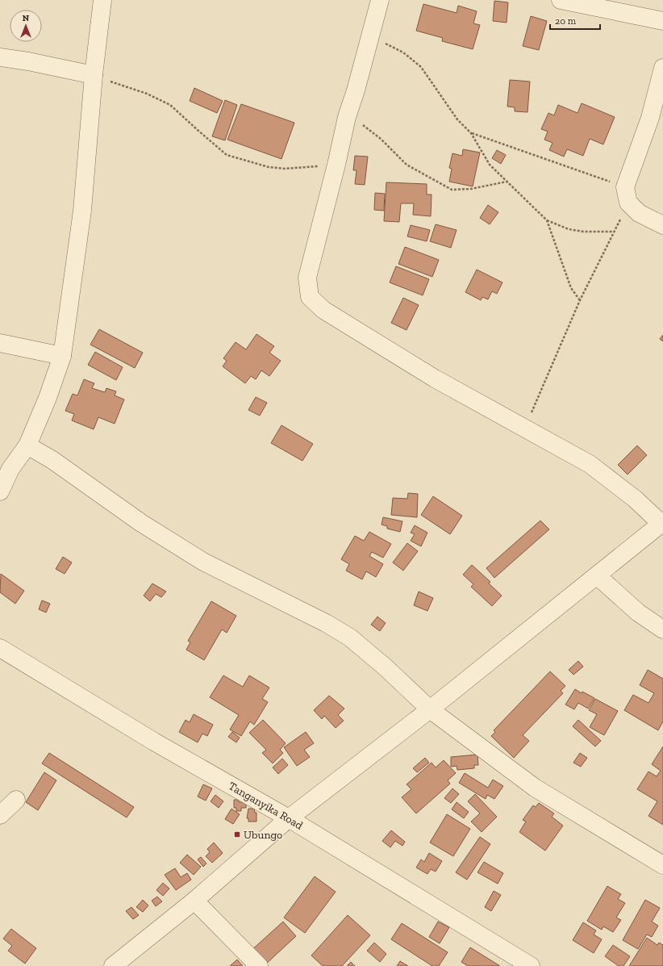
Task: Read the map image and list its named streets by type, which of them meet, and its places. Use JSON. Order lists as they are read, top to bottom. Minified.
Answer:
{"streets":{"street":["Tanganyika Road"]},"places":{"transit":["Ubungo"]},"scale_bar":"20 m","north":"top"}
